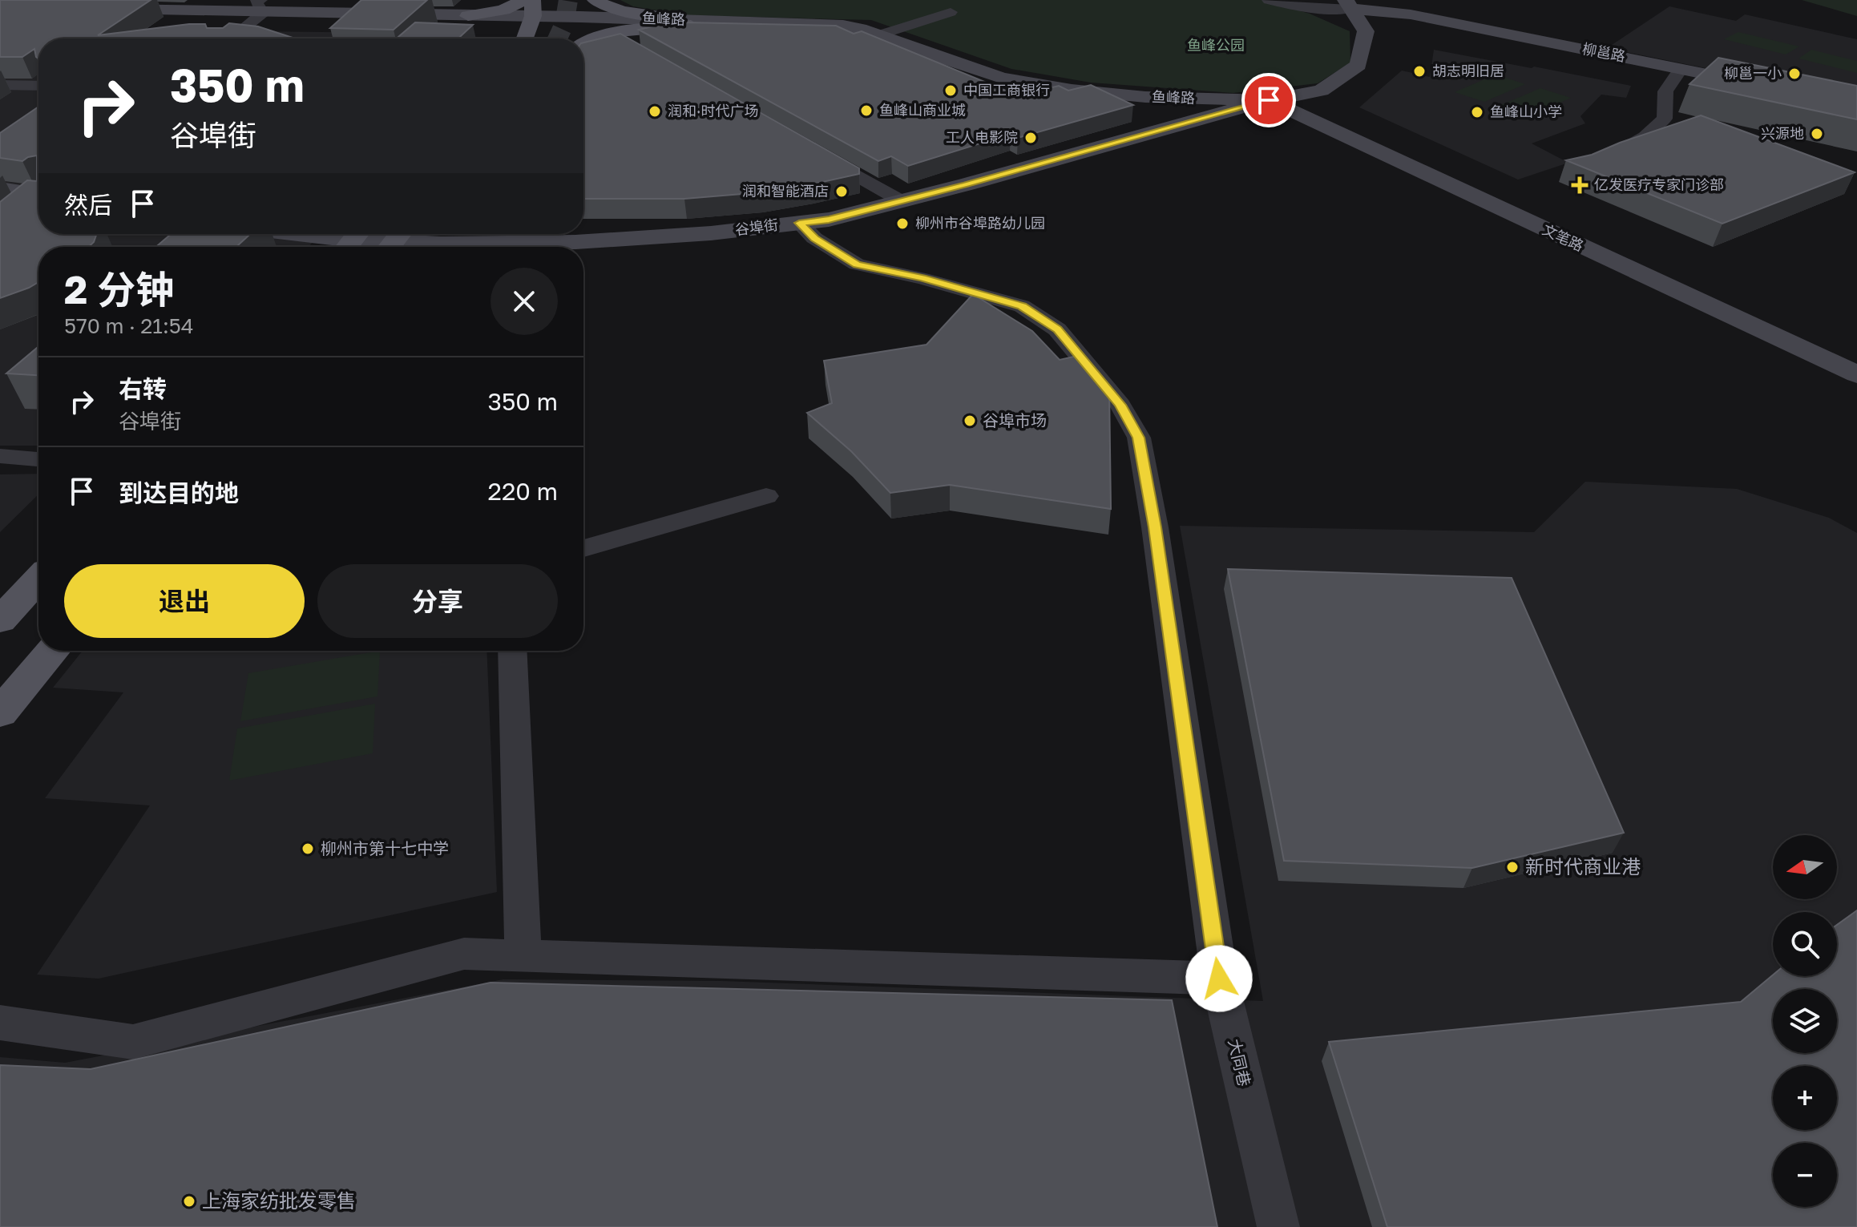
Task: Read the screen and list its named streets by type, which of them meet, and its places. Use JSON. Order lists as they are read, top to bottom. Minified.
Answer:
{"streets":{"street":["鱼峰路","柳邕路","谷埠街","文笔路","大同巷"]},"crossings":[["鱼峰路","谷埠街"],["鱼峰路","文笔路"],["谷埠街","文笔路"],["谷埠街","大同巷"]],"parks":["鱼峰公园"],"places":{"other":["胡志明旧居","柳邕一小","中国工商银行","鱼峰山商业城","润和·时代广场","鱼峰山小学","兴源地","工人电影院","润和智能酒店","柳州市谷埠路幼儿园","谷埠市场","柳州市第十七中学","新时代商业港","上海家纺批发零售"],"health":["亿发医疗专家门诊部"]},"north":"left","page":{"turn":["350 m","谷埠街"],"then":"然后","heading":["2 分钟","570 m · 21:54"],"list":[{"name":"右转","note":"谷埠街","value":"350 m"},{"name":"到达目的地","value":"220 m"}],"buttons":["退出","分享"],"map_buttons":["+","−"]}}
